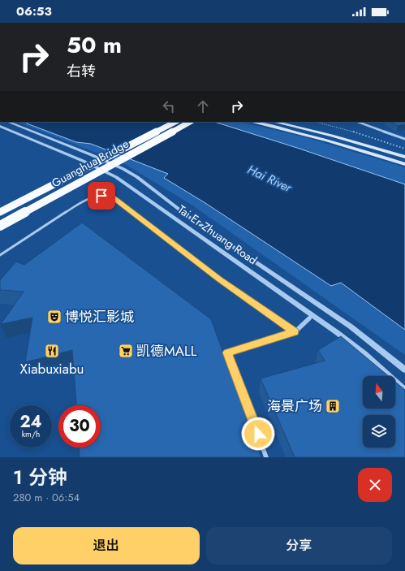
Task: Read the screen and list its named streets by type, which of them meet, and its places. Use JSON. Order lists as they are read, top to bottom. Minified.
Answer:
{"streets":{"highway":["Guanghua Bridge"],"street":["Tai Er Zhuang Road"]},"water":["Hai River"],"places":{"theatre":["博悦汇影城"],"restaurant":["Xiabuxiabu"],"supermarket":["凯德MALL"],"building":["海景广场"]},"north":"top","page":{"status":"06:53","turn":["50 m","右转"],"speed":"24 km/h","limit":"30","heading":["1 分钟","280 m · 06:54"],"buttons":["退出","分享"]}}
